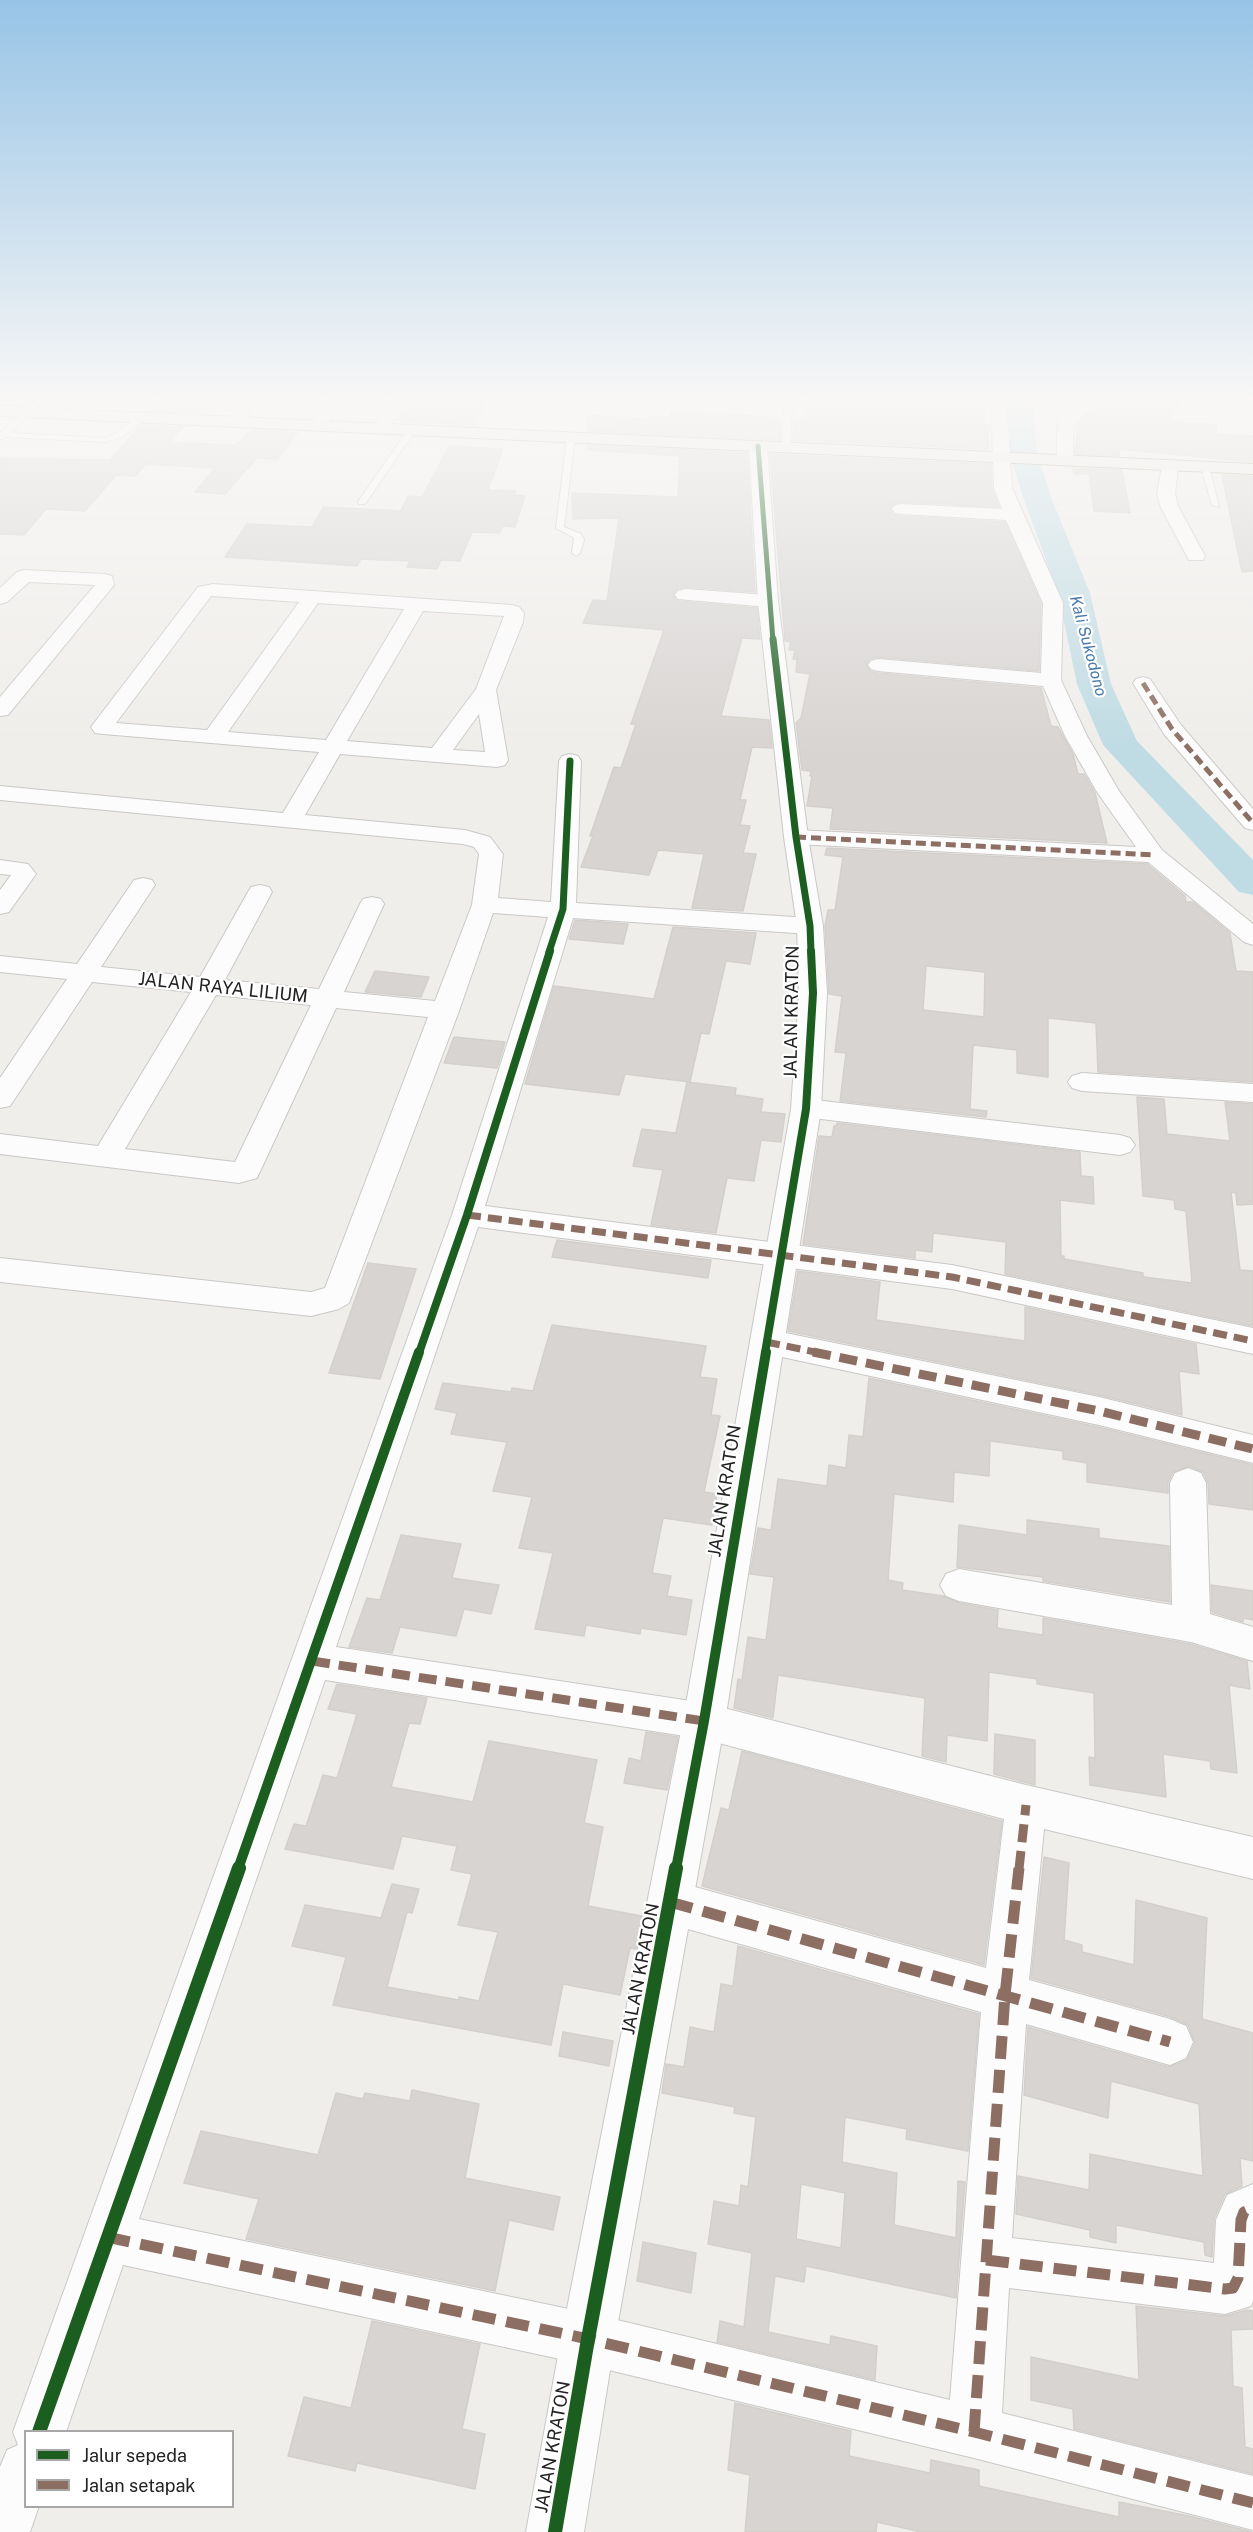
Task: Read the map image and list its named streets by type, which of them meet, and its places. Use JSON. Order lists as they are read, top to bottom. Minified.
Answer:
{"streets":{"street":["JALAN RAYA LILIUM","JALAN KRATON"]},"water":["Kali Sukodono"],"legend":["Jalur sepeda","Jalan setapak"]}
